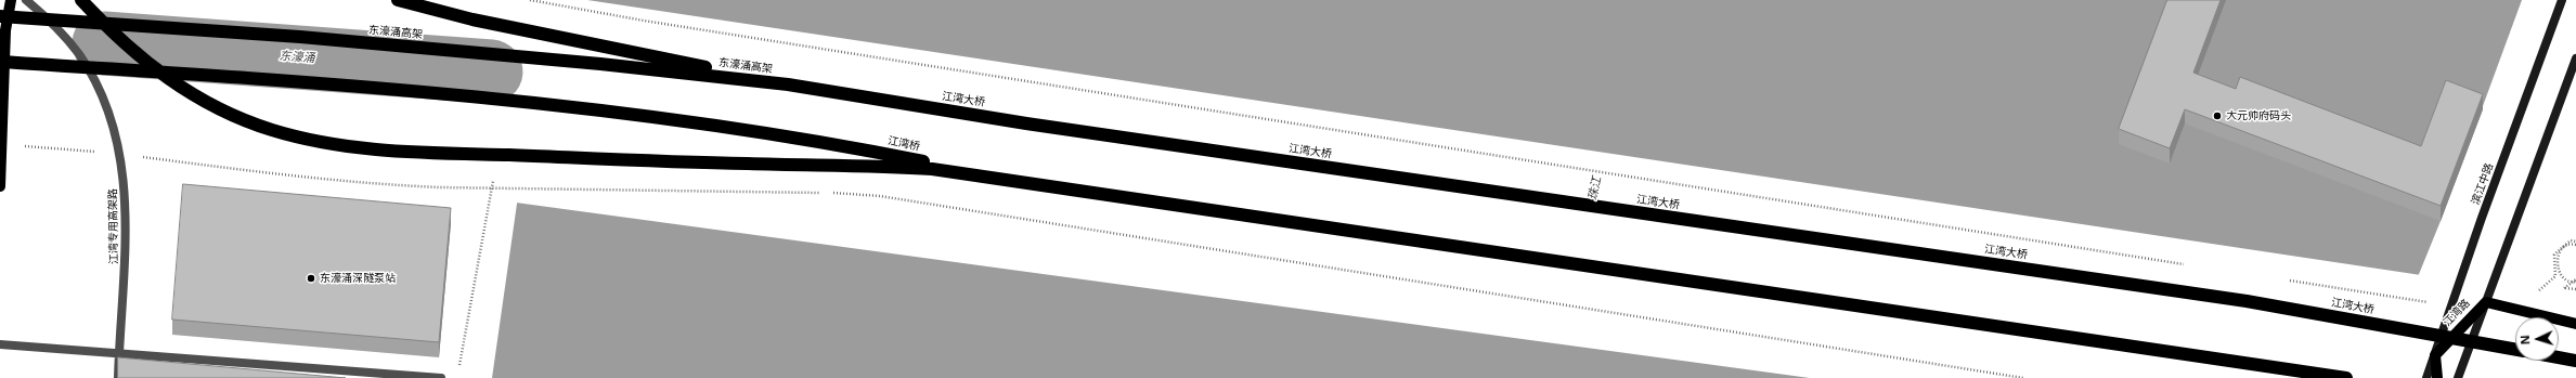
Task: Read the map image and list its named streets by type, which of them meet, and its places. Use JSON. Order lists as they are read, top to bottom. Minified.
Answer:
{"streets":{"highway":["东濠涌高架","江湾大桥","江湾桥"],"main road":["滨江中路","江湾路"],"lane":["江湾专用高架路"]},"crossings":[["东濠涌高架","江湾大桥"],["滨江中路","江湾路"]],"water":["东濠涌","珠江"],"places":["大元帅府码头","东濠涌深隧泵站"],"north":"left"}
